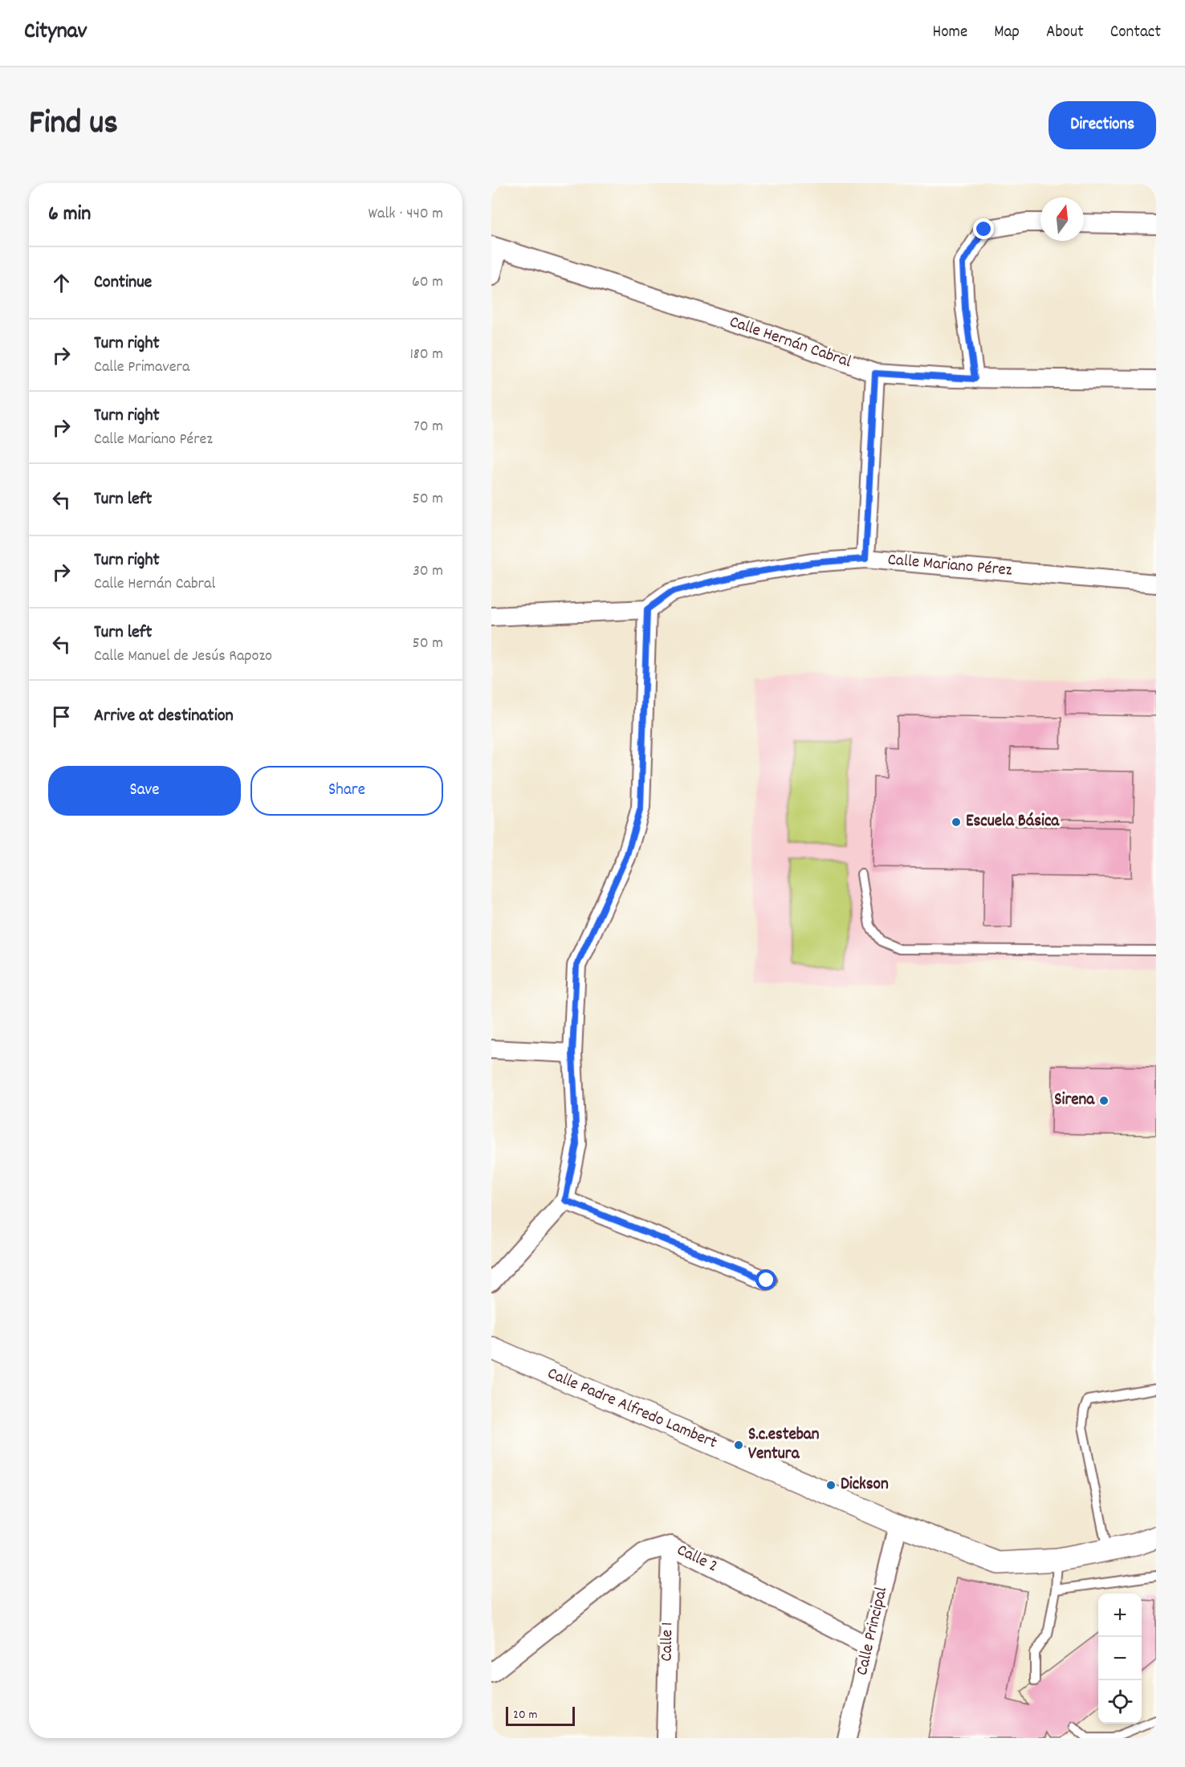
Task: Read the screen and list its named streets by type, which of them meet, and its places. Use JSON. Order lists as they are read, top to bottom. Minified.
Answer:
{"streets":{"street":["Calle Hernán Cabral","Calle Mariano Pérez","Calle Padre Alfredo Lambert","Calle 2","Calle Principal","Calle 1"]},"crossings":[["Calle Padre Alfredo Lambert","Calle Principal"],["Calle 2","Calle Principal"],["Calle 2","Calle 1"]],"places":["Escuela Básica","Sirena","S.c.esteban Ventura","Dickson"],"scale_bar":"20 m","north":"top","page":{"header":"Citynav","nav":["Home","Map","About","Contact"],"title":"Find us","buttons":["Directions",["Save","Share"]],"heading":["6 min","Walk · 440 m"],"list":[["Continue","60 m"],["Turn right","Calle Primavera","180 m"],["Turn right","Calle Mariano Pérez","70 m"],["Turn left","50 m"],["Turn right","Calle Hernán Cabral","30 m"],["Turn left","Calle Manuel de Jesús Rapozo","50 m"],"Arrive at destination"],"map_buttons":["+","−"],"scale":"20 m"}}
